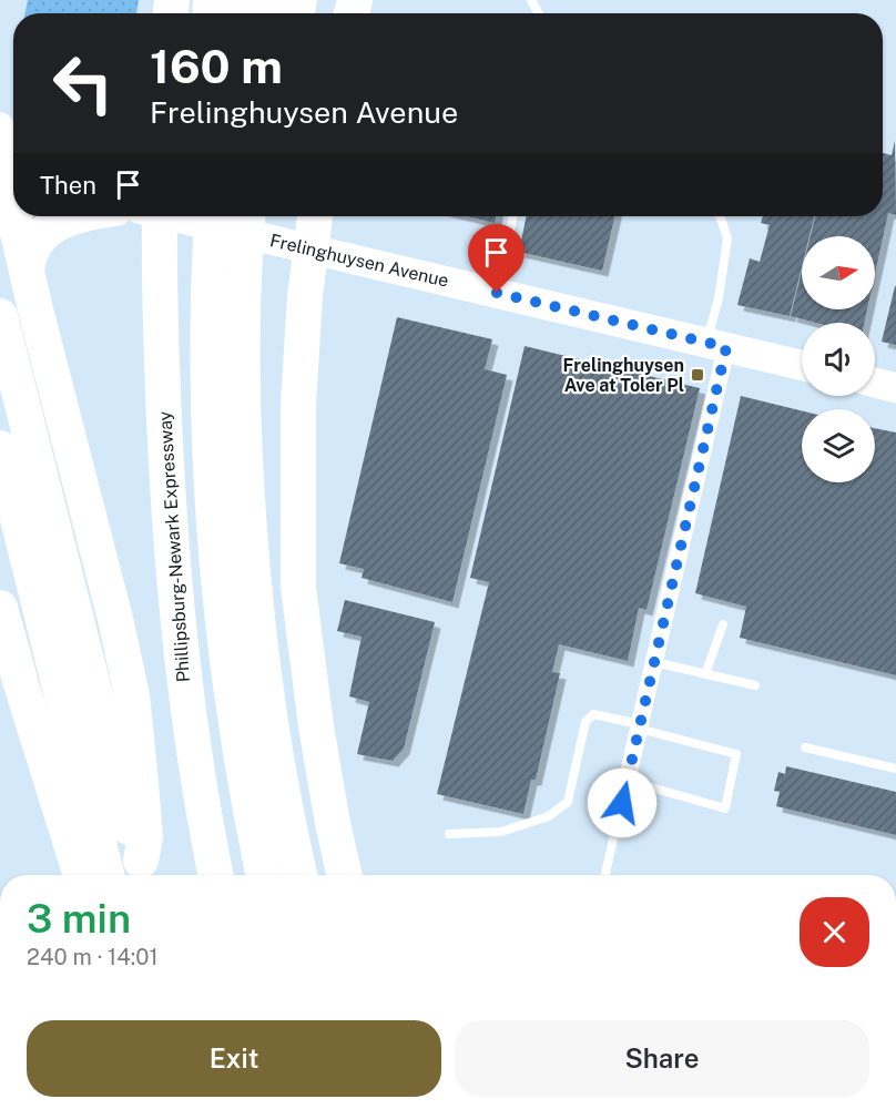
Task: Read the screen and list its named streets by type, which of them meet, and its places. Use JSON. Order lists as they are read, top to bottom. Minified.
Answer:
{"streets":{"highway":["Phillipsburg-Newark Expressway"],"main road":["Frelinghuysen Avenue"]},"places":{"transit":["Frelinghuysen Ave at Toler Pl"]},"north":"right","page":{"turn":["160 m","Frelinghuysen Avenue"],"then":"Then","heading":["3 min","240 m · 14:01"],"buttons":["Exit","Share"]}}
